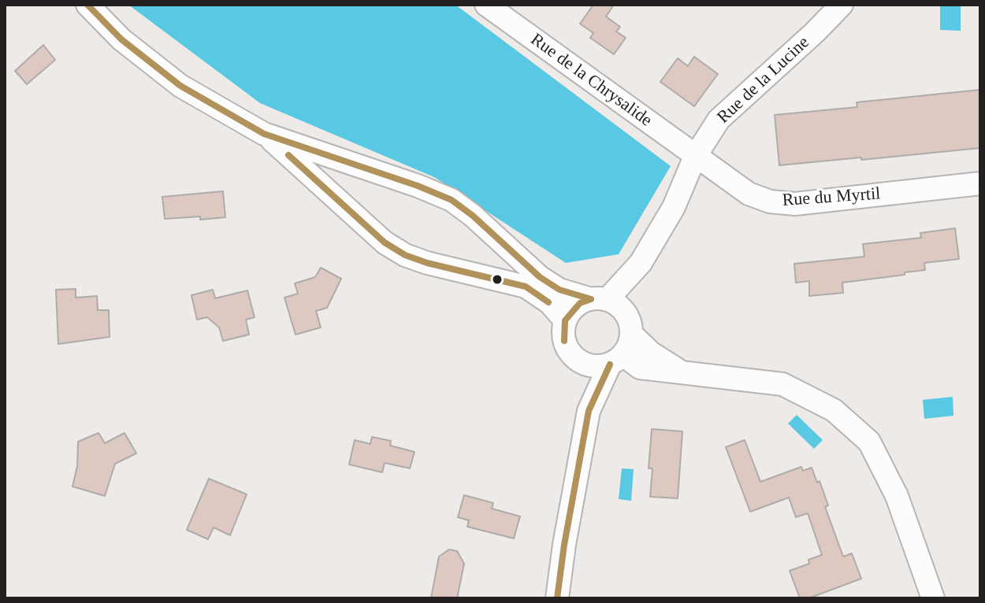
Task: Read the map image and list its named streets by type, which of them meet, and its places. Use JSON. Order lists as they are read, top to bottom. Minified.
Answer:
{"streets":{"street":["Rue de la Chrysalide","Rue de la Lucine","Rue du Myrtil"]},"crossings":[["Rue de la Chrysalide","Rue de la Lucine"],["Rue de la Chrysalide","Rue du Myrtil"],["Rue de la Lucine","Rue du Myrtil"]]}
